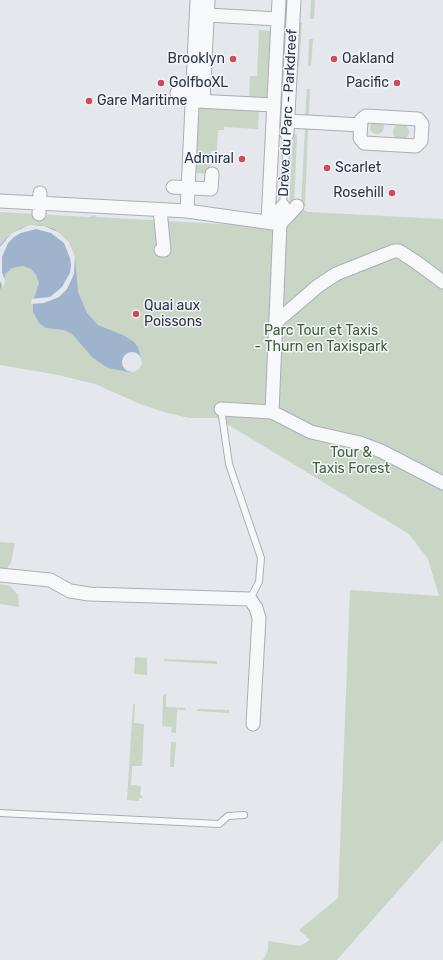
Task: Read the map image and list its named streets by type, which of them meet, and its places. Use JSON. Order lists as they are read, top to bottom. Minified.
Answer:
{"streets":{"street":["Drève du Parc - Parkdreef"]},"parks":["Parc Tour et Taxis - Thurn en Taxispark","Tour & Taxis Forest"],"places":["Brooklyn","Oakland","GolfboXL","Pacific","Gare Maritime","Admiral","Scarlet","Rosehill","Quai aux Poissons"]}
